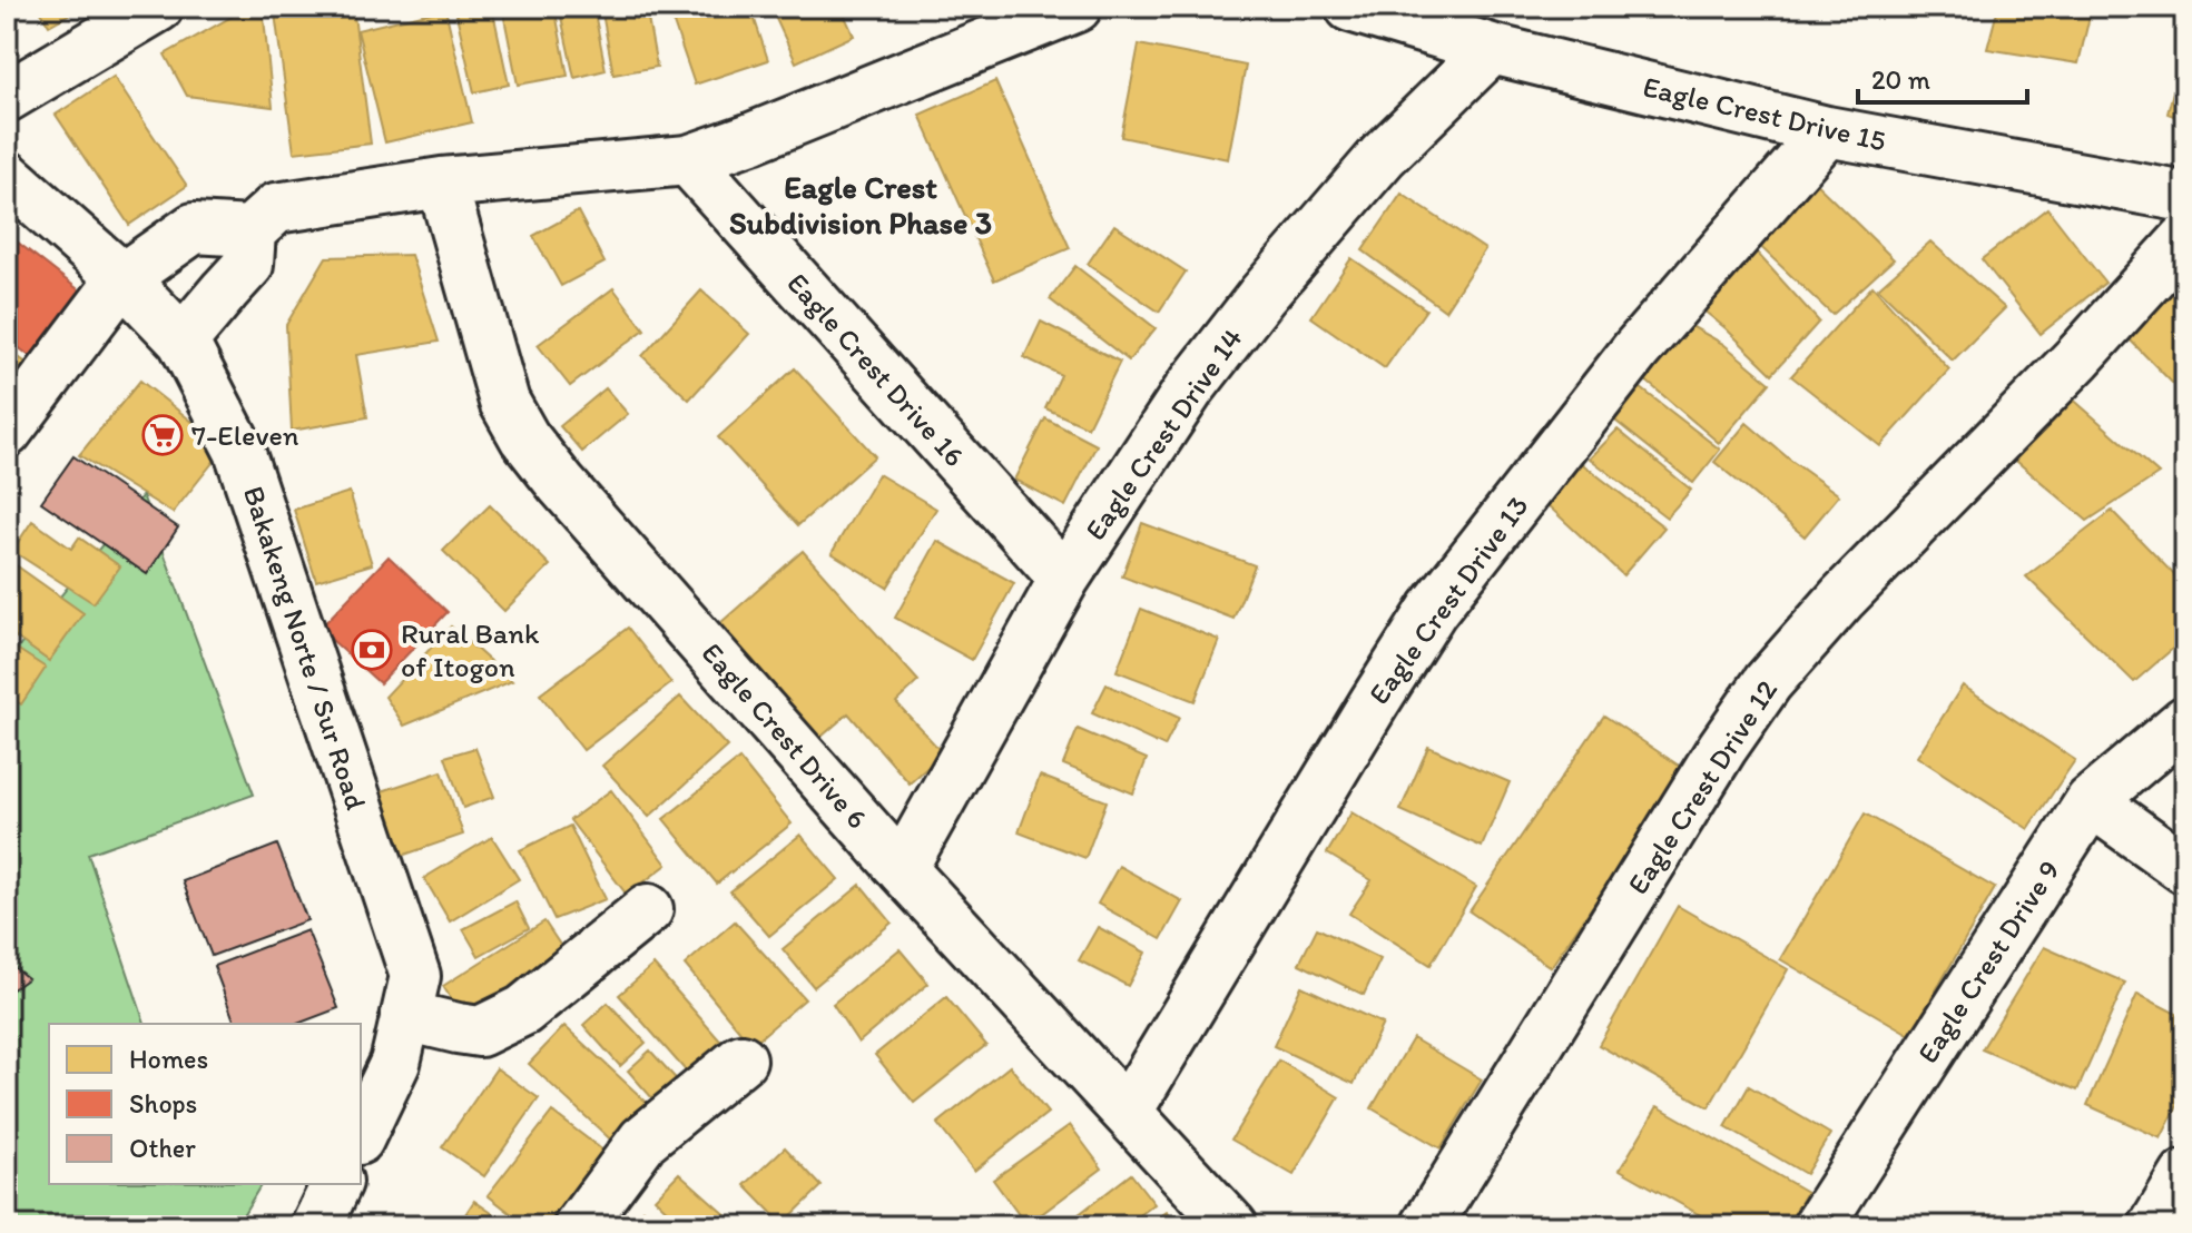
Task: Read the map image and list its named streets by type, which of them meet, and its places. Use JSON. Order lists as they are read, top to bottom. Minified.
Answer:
{"streets":{"street":["Eagle Crest Drive 15","Eagle Crest Drive 16","Eagle Crest Drive 14","Eagle Crest Drive 13","Bakakeng Norte / Sur Road","Eagle Crest Drive 6","Eagle Crest Drive 12","Eagle Crest Drive 9"]},"crossings":[["Eagle Crest Drive 15","Eagle Crest Drive 14"],["Eagle Crest Drive 15","Eagle Crest Drive 13"],["Eagle Crest Drive 16","Eagle Crest Drive 14"],["Eagle Crest Drive 14","Eagle Crest Drive 6"],["Eagle Crest Drive 13","Eagle Crest Drive 6"]],"districts":["Eagle Crest Subdivision Phase 3"],"places":{"supermarket":["7-Eleven"],"bank":["Rural Bank of Itogon"]},"legend":["Homes","Shops","Other"],"scale_bar":"20 m"}
